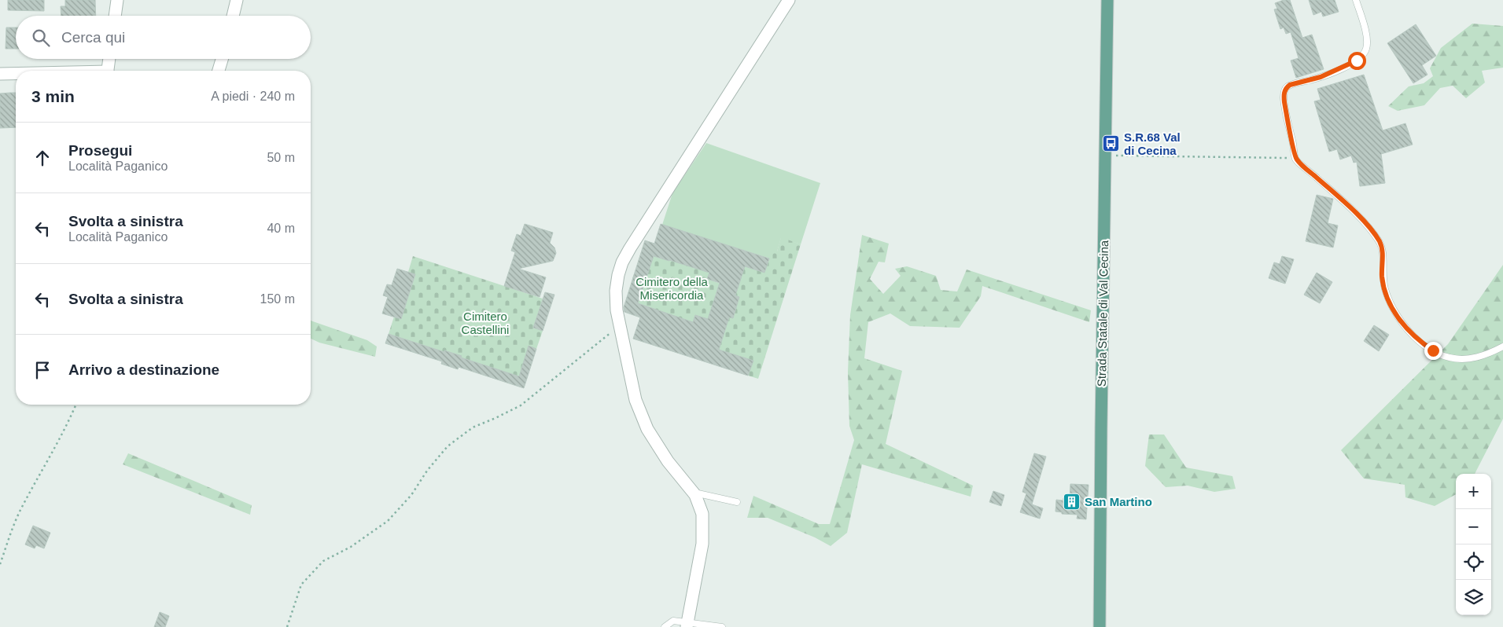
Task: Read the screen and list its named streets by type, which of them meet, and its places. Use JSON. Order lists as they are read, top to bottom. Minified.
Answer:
{"streets":{"main road":["Strada Statale di Val Cecina"]},"parks":["Cimitero della Misericordia","Cimitero Castellini"],"places":{"bus stop":["S.R.68 Val di Cecina"],"building":["San Martino"]},"page":{"search":"Cerca qui","heading":["3 min","A piedi · 240 m"],"list":[["Prosegui","Località Paganico","50 m"],["Svolta a sinistra","Località Paganico","40 m"],["Svolta a sinistra","150 m"],"Arrivo a destinazione"],"map_buttons":["+","−"]}}
